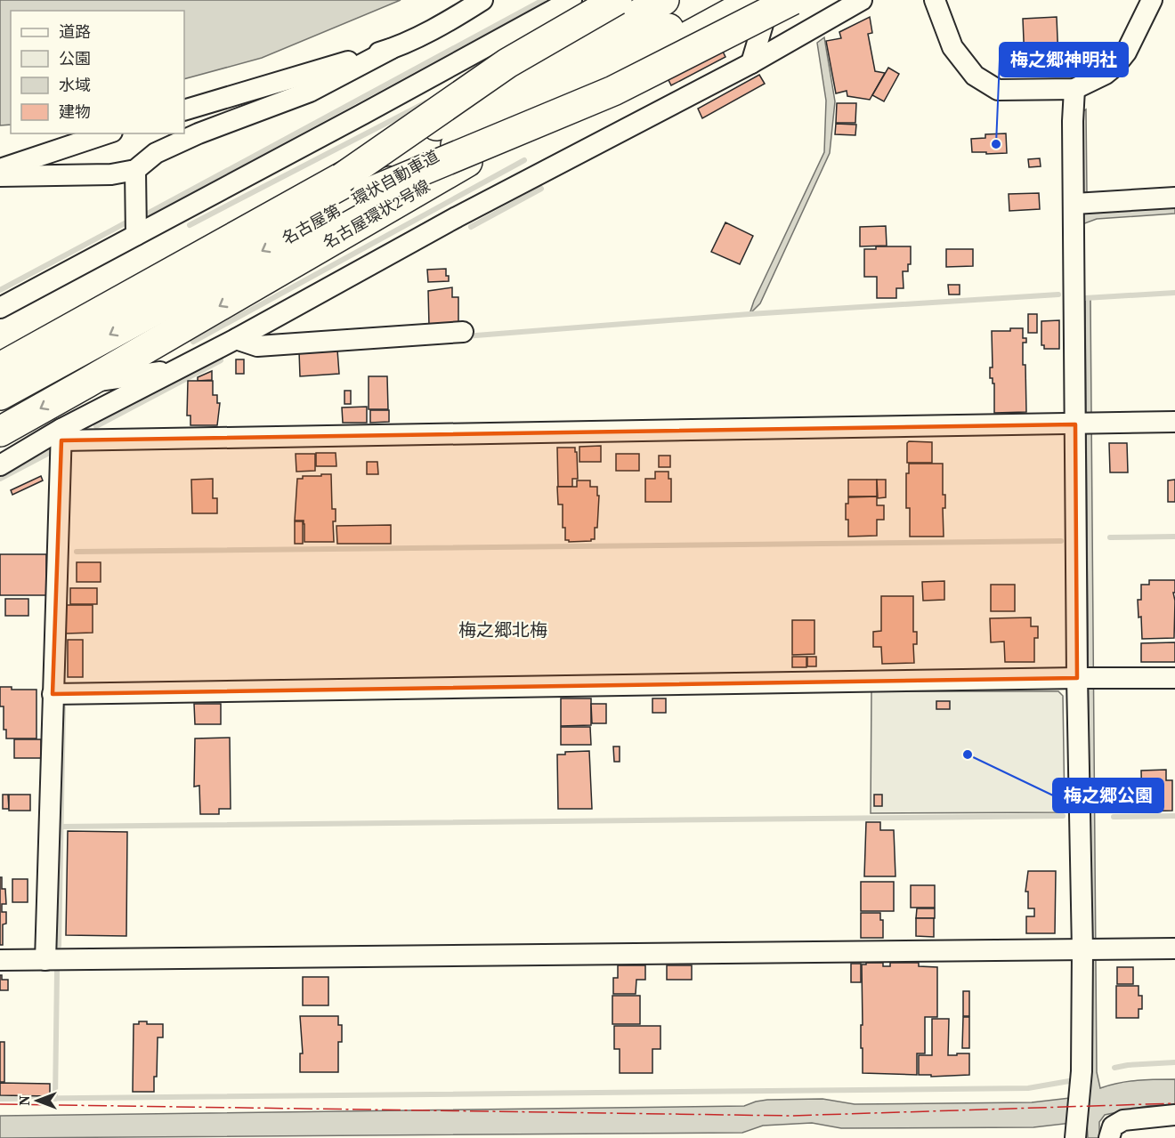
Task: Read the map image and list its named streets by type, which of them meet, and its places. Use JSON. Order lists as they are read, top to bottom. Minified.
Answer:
{"streets":{"highway":["名古屋第二環状自動車道","名古屋環状2号線"]},"districts":["梅之郷北梅"],"places":["梅之郷神明社","梅之郷公園"],"legend":["道路","公園","水域","建物"],"north":"left"}
